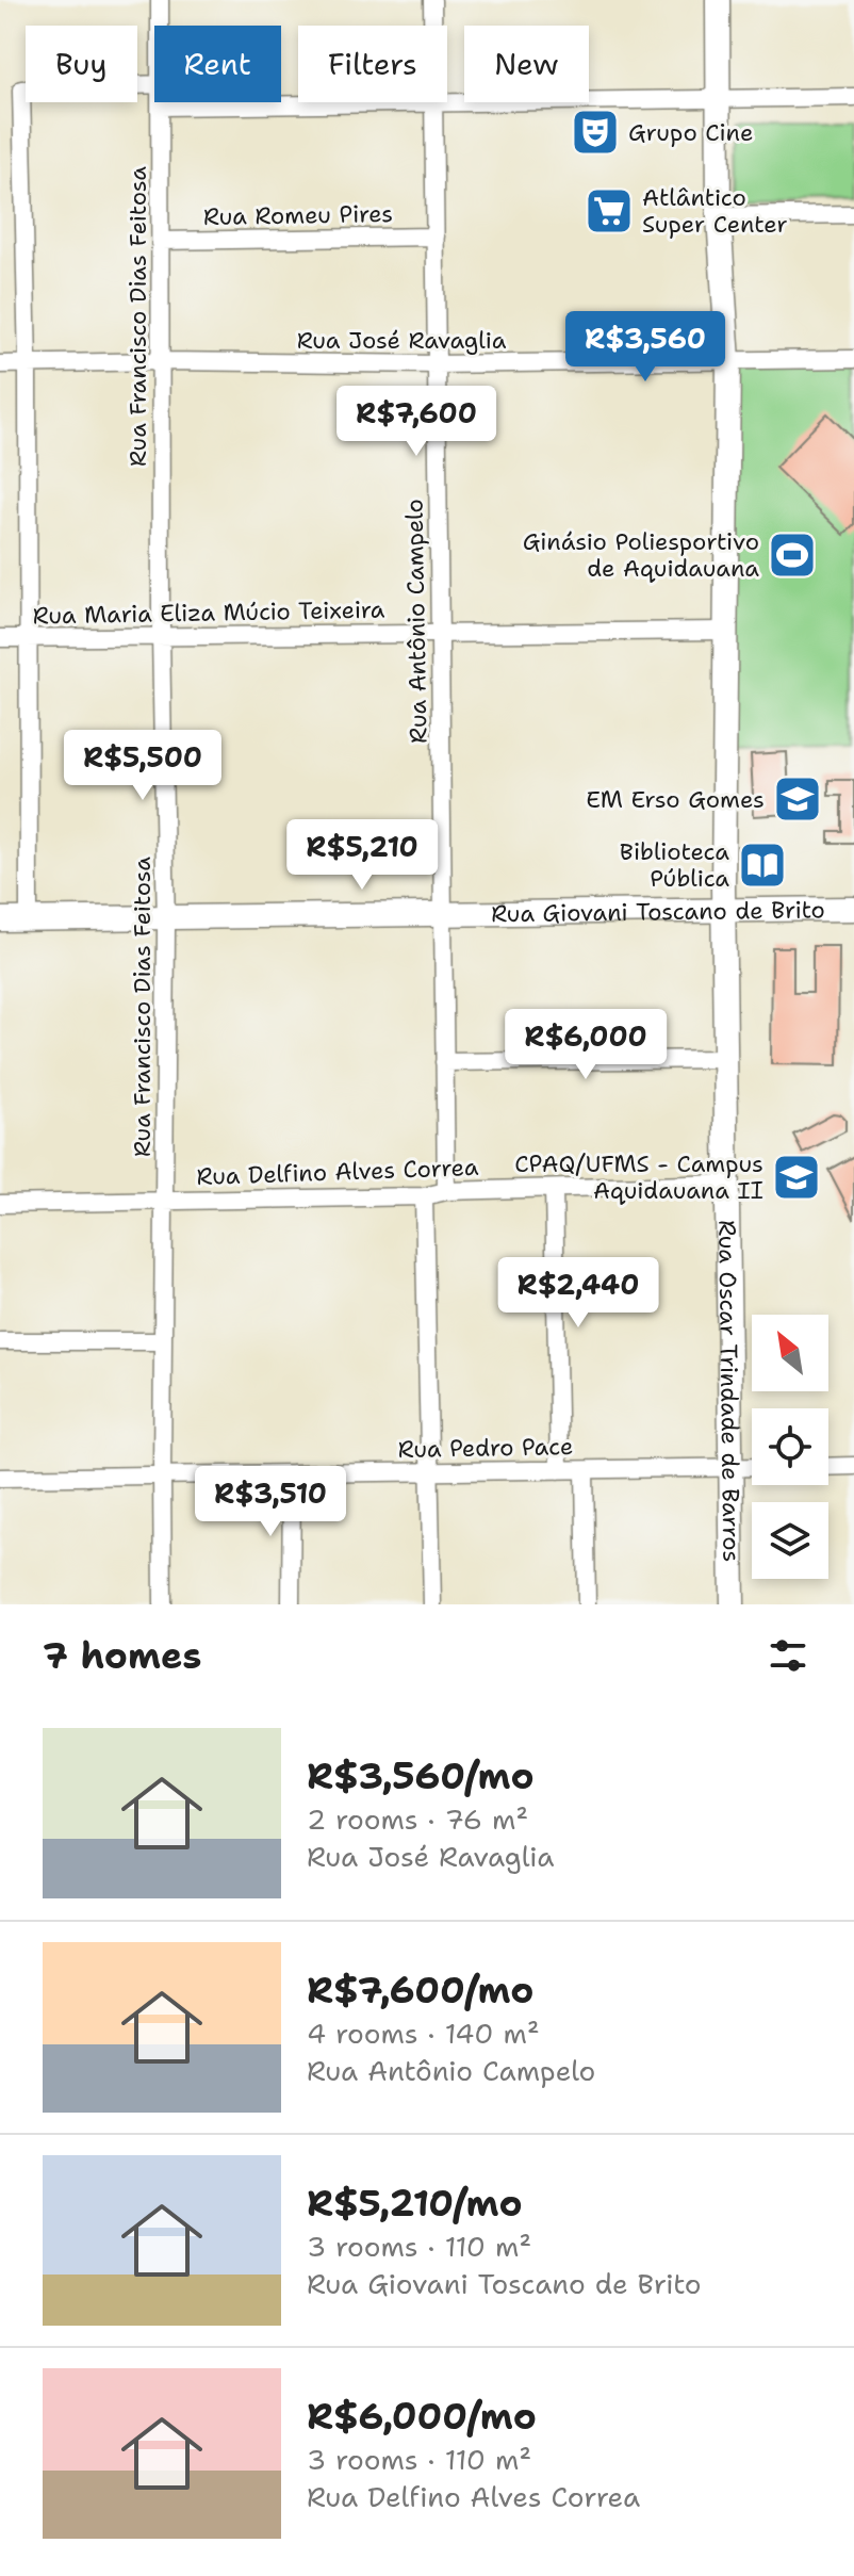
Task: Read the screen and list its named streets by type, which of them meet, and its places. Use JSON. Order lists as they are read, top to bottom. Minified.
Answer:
{"streets":{"main road":["Rua Giovani Toscano de Brito","Rua Oscar Trindade de Barros"],"street":["Rua Romeu Pires","Rua Francisco Dias Feitosa","Rua José Ravaglia","Rua Maria Eliza Múcio Teixeira","Rua Antônio Campelo","Rua Delfino Alves Correa","Rua Pedro Pace"]},"crossings":[["Rua Romeu Pires","Rua Francisco Dias Feitosa"],["Rua Romeu Pires","Rua Antônio Campelo"],["Rua Francisco Dias Feitosa","Rua José Ravaglia"],["Rua Francisco Dias Feitosa","Rua Maria Eliza Múcio Teixeira"],["Rua Francisco Dias Feitosa","Rua Giovani Toscano de Brito"],["Rua Francisco Dias Feitosa","Rua Delfino Alves Correa"],["Rua Francisco Dias Feitosa","Rua Pedro Pace"],["Rua José Ravaglia","Rua Antônio Campelo"],["Rua José Ravaglia","Rua Oscar Trindade de Barros"],["Rua Maria Eliza Múcio Teixeira","Rua Antônio Campelo"],["Rua Maria Eliza Múcio Teixeira","Rua Oscar Trindade de Barros"],["Rua Antônio Campelo","Rua Giovani Toscano de Brito"],["Rua Antônio Campelo","Rua Delfino Alves Correa"],["Rua Giovani Toscano de Brito","Rua Oscar Trindade de Barros"],["Rua Delfino Alves Correa","Rua Oscar Trindade de Barros"],["Rua Oscar Trindade de Barros","Rua Pedro Pace"]],"places":{"theatre":["Grupo Cine"],"supermarket":["Atlântico Super Center"],"sports":["Ginásio Poliesportivo de Aquidauana"],"school or university":["EM Erso Gomes","CPAQ/UFMS - Campus Aquidauana II"],"library":["Biblioteca Pública"]},"north":"top left","page":{"chip":["Buy","Rent","Filters","New"],"price":["R$3,560","R$7,600","R$5,500","R$5,210","R$6,000","R$2,440","R$3,510"],"heading":"7 homes","list":[{"name":"R$3,560/mo","note":"2 rooms · 76 m² · Rua José Ravaglia"},{"name":"R$7,600/mo","note":"4 rooms · 140 m² · Rua Antônio Campelo"},{"name":"R$5,210/mo","note":"3 rooms · 110 m² · Rua Giovani Toscano de Brito"},{"name":"R$6,000/mo","note":"3 rooms · 110 m² · Rua Delfino Alves Correa"}]}}
